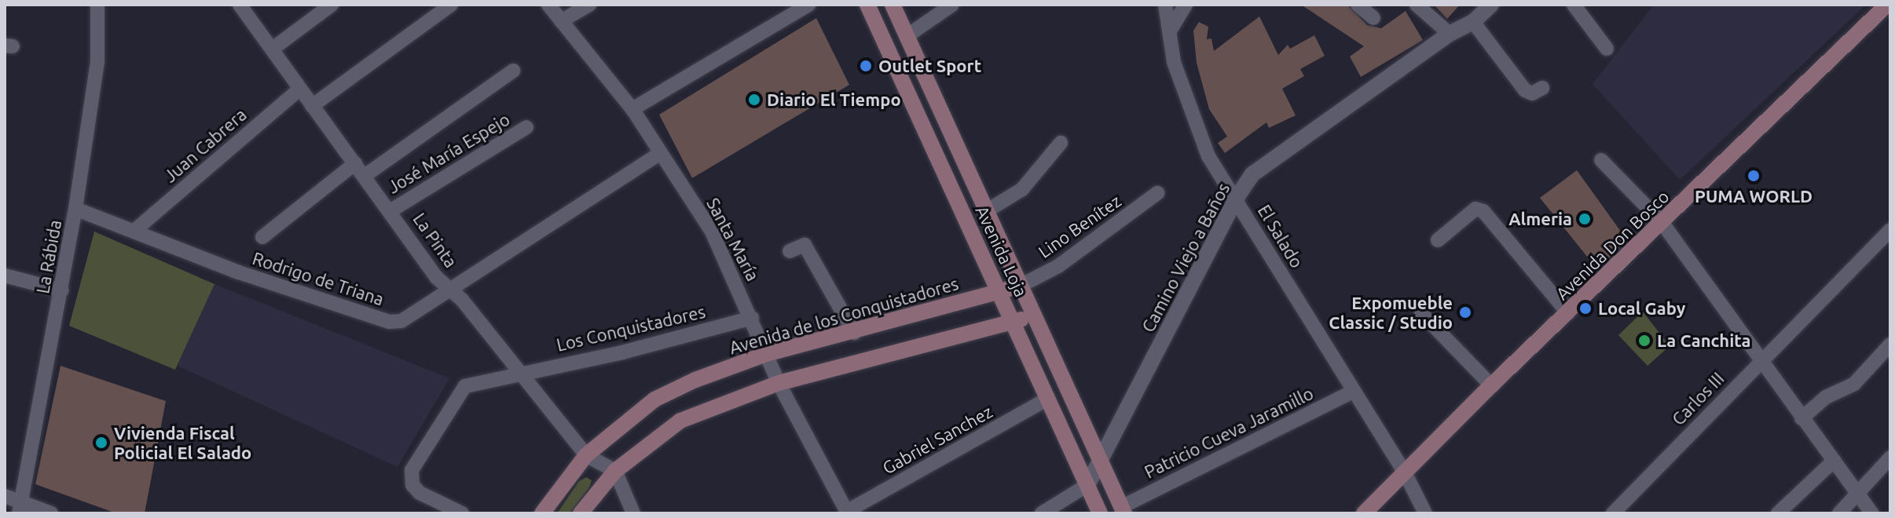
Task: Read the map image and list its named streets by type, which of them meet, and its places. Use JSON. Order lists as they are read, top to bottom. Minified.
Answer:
{"streets":{"main road":["Avenida Don Bosco","Avenida Loja","Avenida de los Conquistadores"],"street":["Juan Cabrera","José María Espejo","Lino Benítez","El Salado","Santa María","La Pinta","La Rábida","Camino Viejo a Baños","Rodrigo de Triana","Los Conquistadores","Carlos III","Patricio Cueva Jaramillo","Gabriel Sanchez"]},"crossings":[["Juan Cabrera","La Pinta"],["Juan Cabrera","Rodrigo de Triana"],["José María Espejo","La Pinta"],["Lino Benítez","Avenida Loja"],["Lino Benítez","Avenida de los Conquistadores"],["El Salado","Avenida Don Bosco"],["El Salado","Camino Viejo a Baños"],["El Salado","Patricio Cueva Jaramillo"],["Santa María","Rodrigo de Triana"],["Santa María","Avenida de los Conquistadores"],["Santa María","Los Conquistadores"],["Santa María","Gabriel Sanchez"],["La Pinta","Rodrigo de Triana"],["La Pinta","Avenida de los Conquistadores"],["La Pinta","Los Conquistadores"],["Avenida Loja","Camino Viejo a Baños"],["Avenida Loja","Avenida de los Conquistadores"],["Avenida Loja","Patricio Cueva Jaramillo"],["Avenida Loja","Gabriel Sanchez"],["La Rábida","Rodrigo de Triana"]],"places":["Outlet Sport","Diario El Tiempo","PUMA WORLD","Almeria","Local Gaby","Expomueble Classic / Studio","La Canchita","Vivienda Fiscal Policial El Salado"]}
